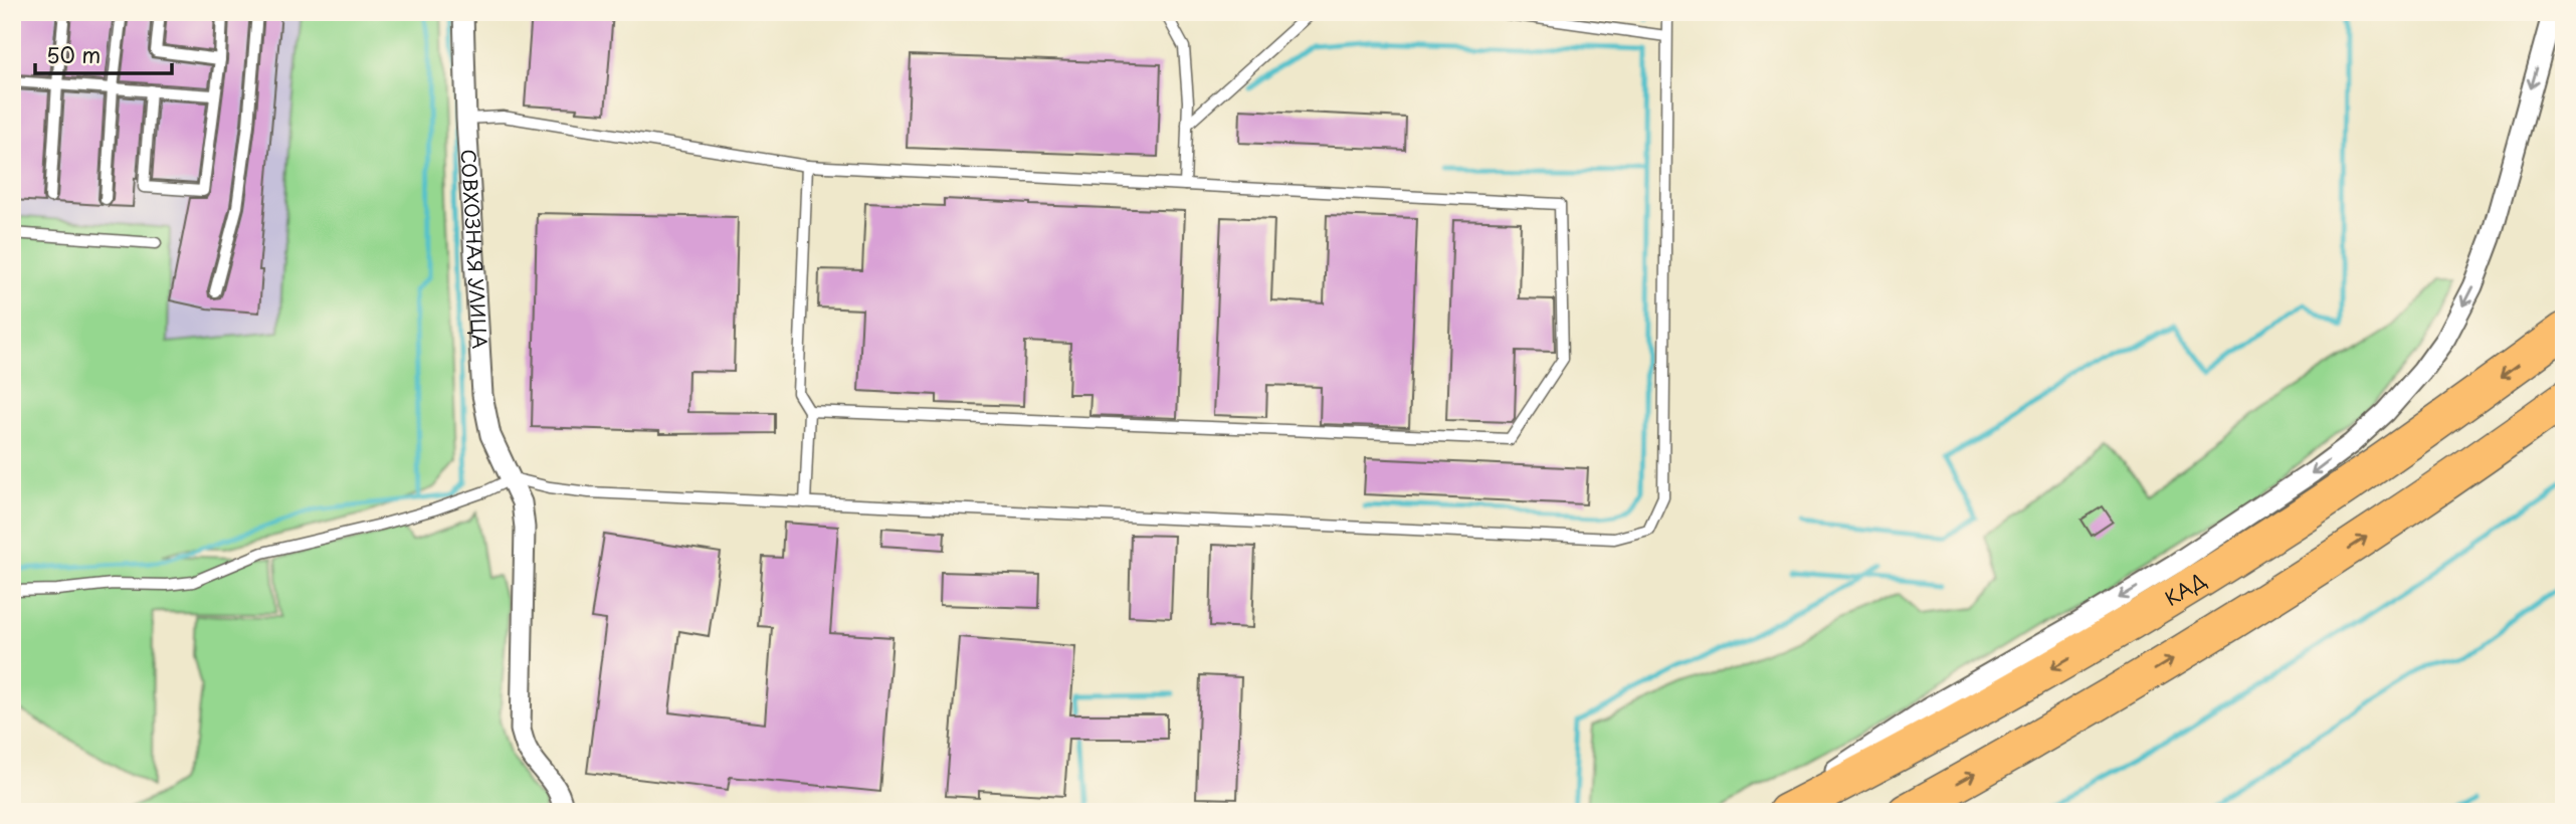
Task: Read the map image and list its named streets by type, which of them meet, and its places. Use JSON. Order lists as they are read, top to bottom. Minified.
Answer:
{"streets":{"highway":["КАД"],"street":["СОВХОЗНАЯ УЛИЦА"]},"scale_bar":"50 m"}
